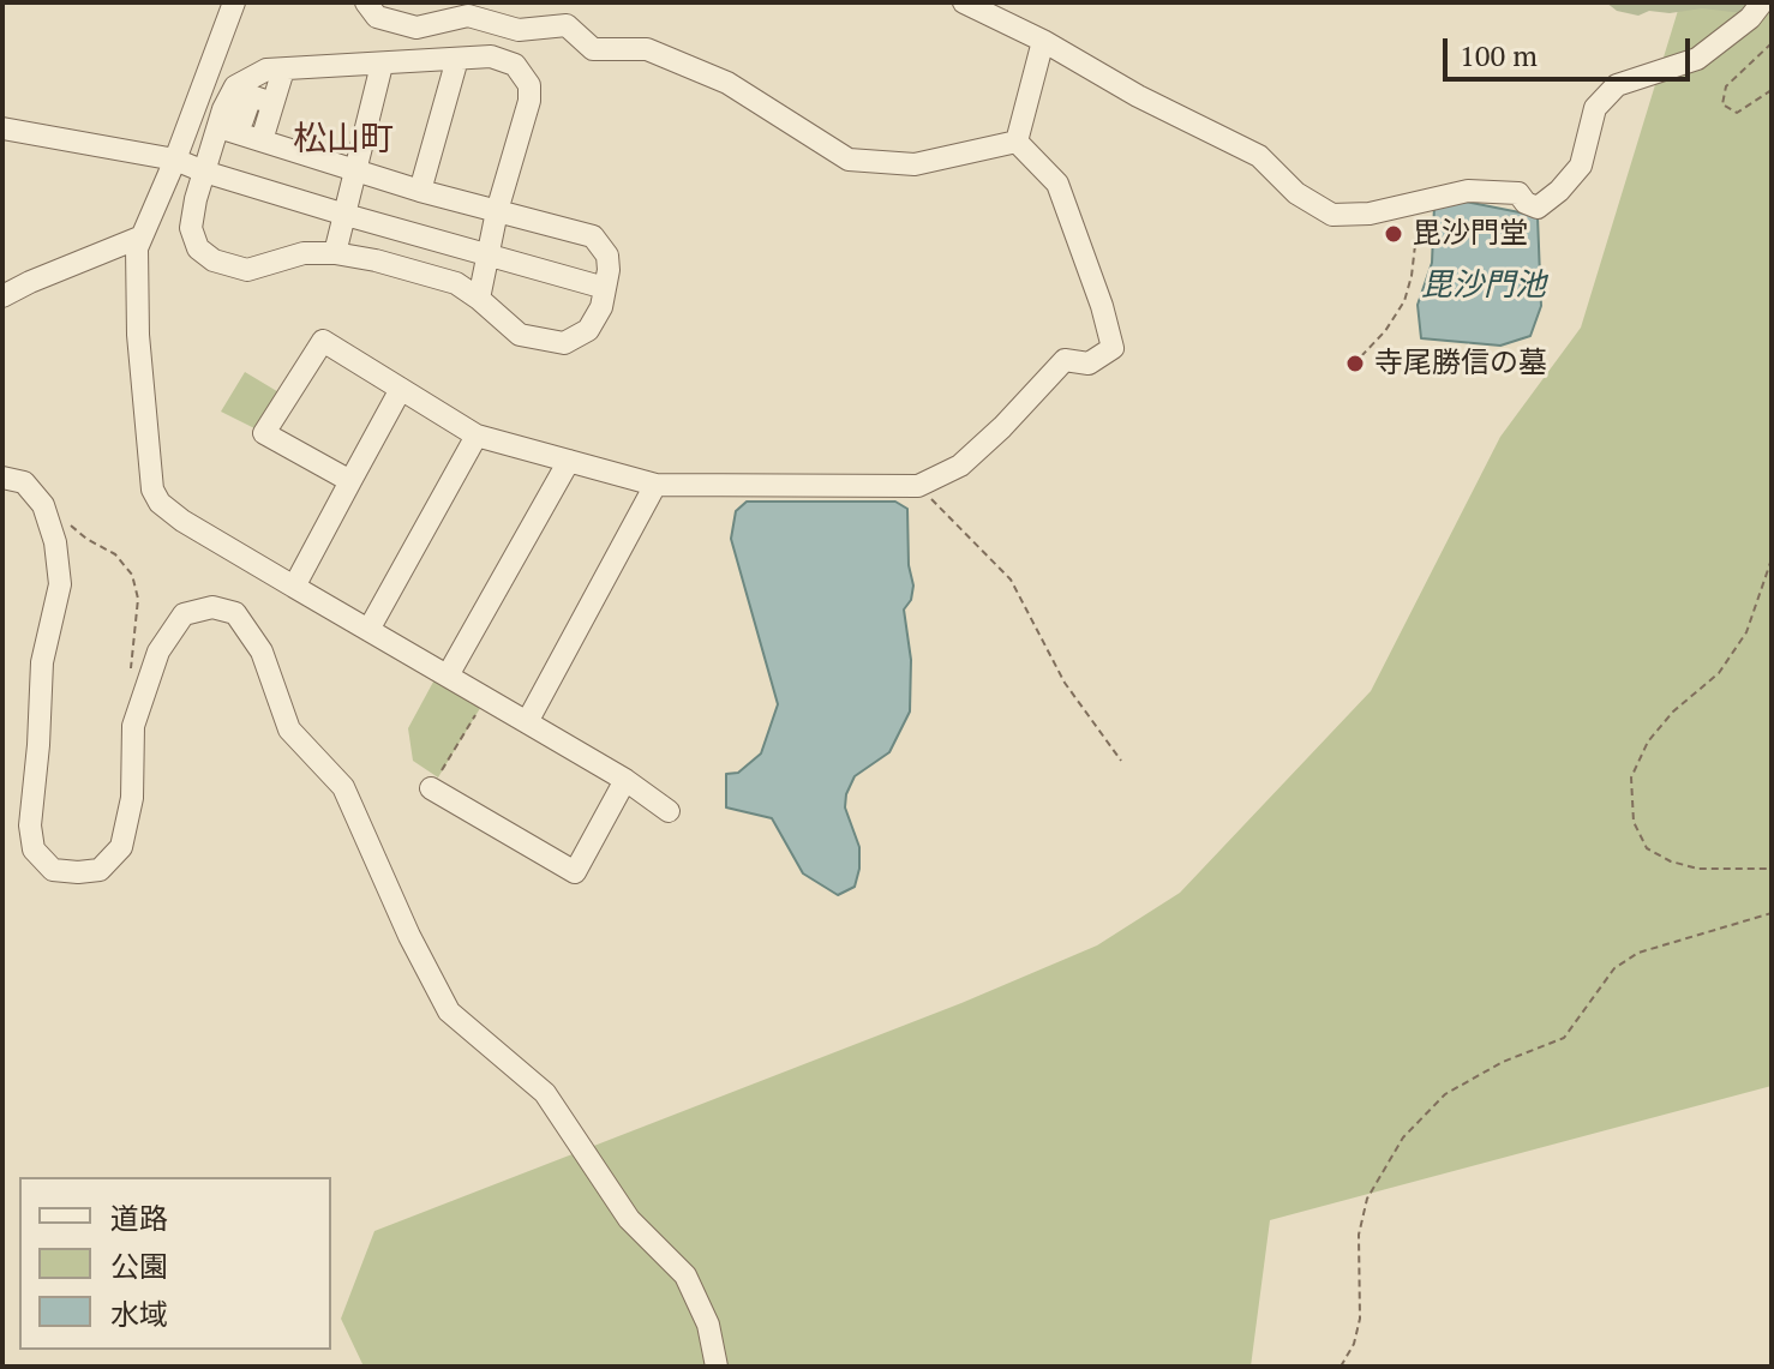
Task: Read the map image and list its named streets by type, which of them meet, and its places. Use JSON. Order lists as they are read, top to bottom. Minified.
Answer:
{"districts":["松山町"],"water":["毘沙門池"],"places":["毘沙門堂","寺尾勝信の墓"],"legend":["道路","公園","水域"],"scale_bar":"100 m"}
